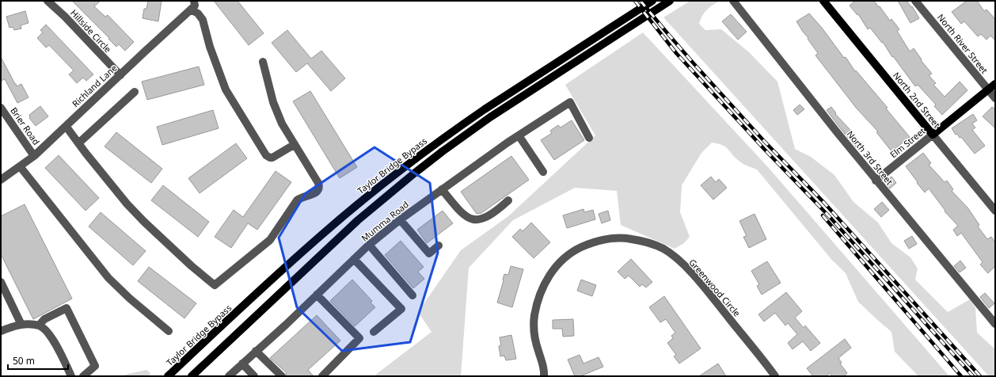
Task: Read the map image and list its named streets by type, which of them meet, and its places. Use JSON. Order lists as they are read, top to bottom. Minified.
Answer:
{"streets":{"main road":["North 2nd Street","Elm Street","Taylor Bridge Bypass"],"street":["Hillside Circle","North River Street","Richland Lane","Brier Road","North 3rd Street","Mumma Road","Greenwood Circle"]},"crossings":[["Hillside Circle","Richland Lane"],["North River Street","Elm Street"],["Richland Lane","Brier Road"],["North 2nd Street","Elm Street"],["Elm Street","North 3rd Street"]],"scale_bar":"50 m"}
